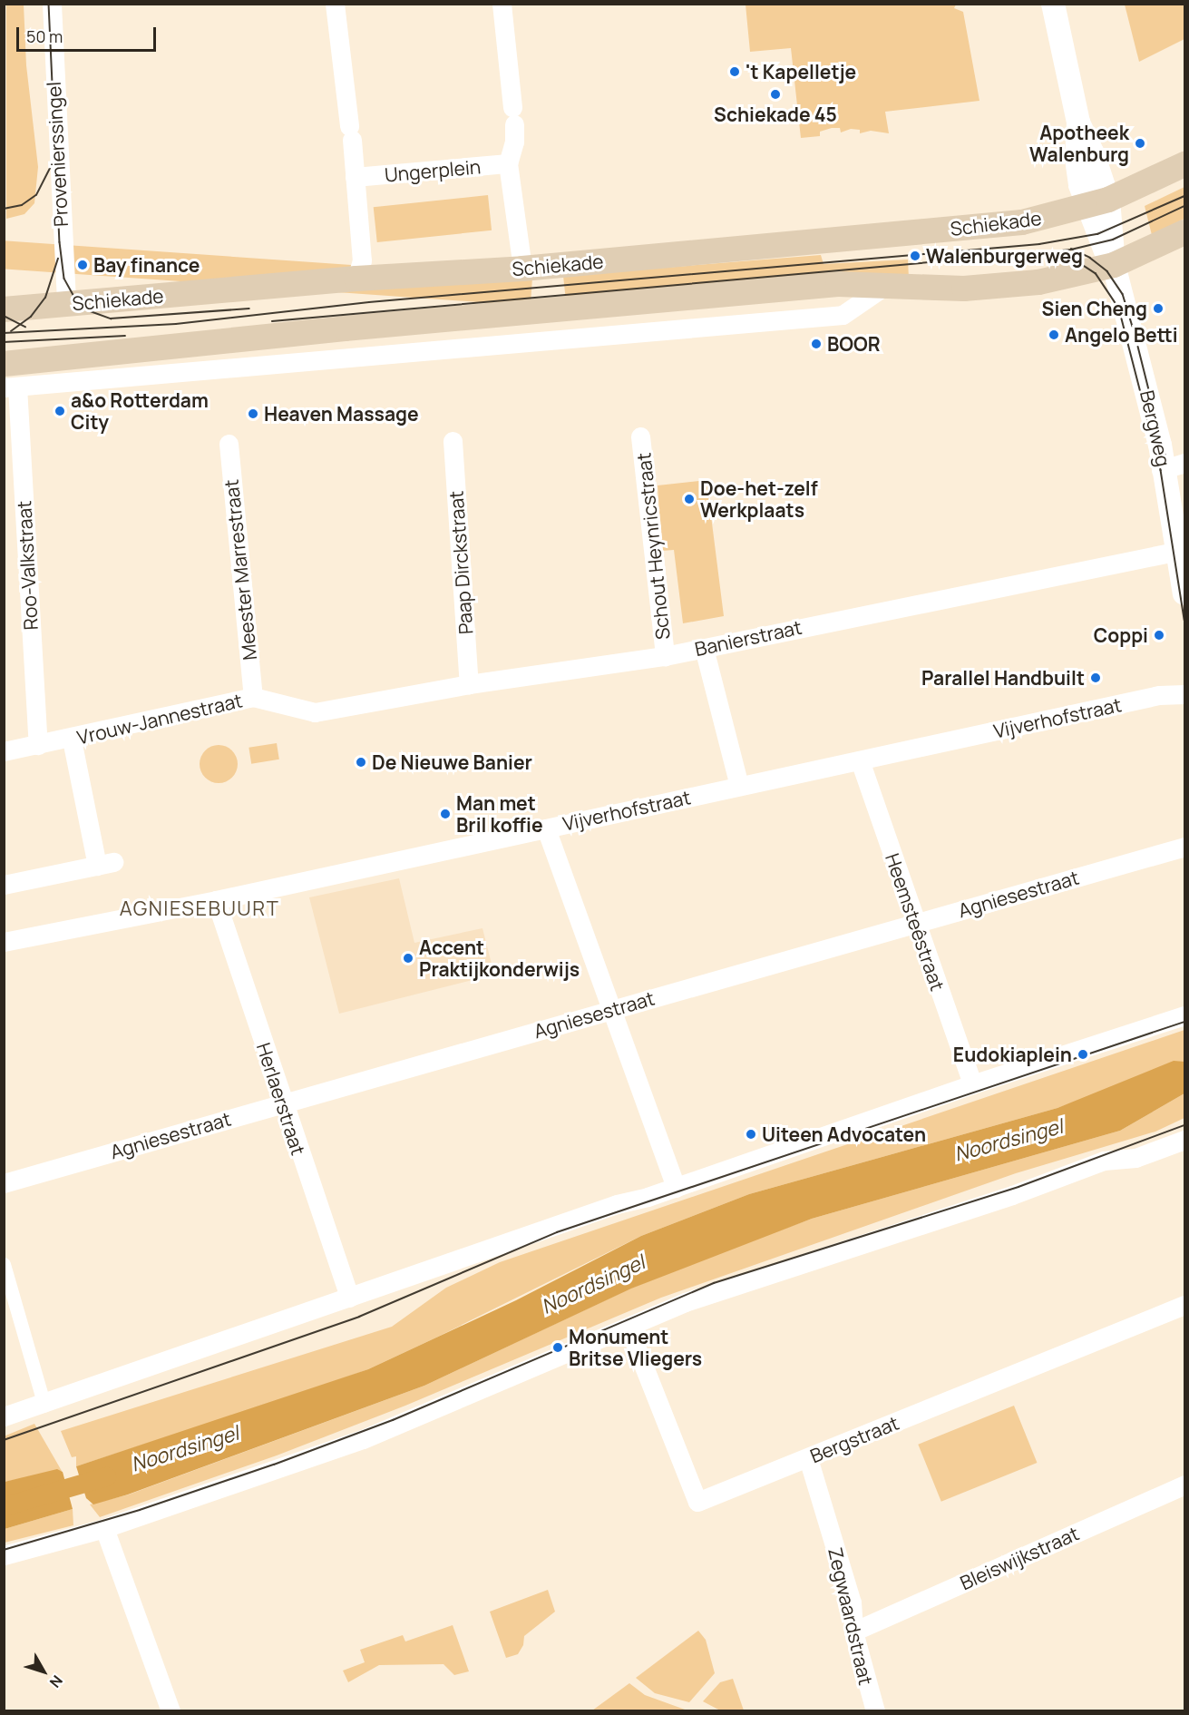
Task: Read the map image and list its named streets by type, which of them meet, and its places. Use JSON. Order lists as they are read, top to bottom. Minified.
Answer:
{"streets":{"main road":["Schiekade"],"street":["Provenierssingel","Ungerplein","Bergweg","Schout Heynricstraat","Paap Dirckstraat","Roo-Valkstraat","Meester Marrestraat","Banierstraat","Vijverhofstraat","Vrouw-Jannestraat","Agniesestraat","Heemsteêstraat","Herlaerstraat","Bergstraat","Bleiswijkstraat","Zegwaardstraat"]},"crossings":[["Provenierssingel","Schiekade"],["Ungerplein","Schiekade"],["Schiekade","Bergweg"],["Bergweg","Banierstraat"],["Schout Heynricstraat","Banierstraat"],["Paap Dirckstraat","Banierstraat"],["Roo-Valkstraat","Vrouw-Jannestraat"],["Meester Marrestraat","Vrouw-Jannestraat"],["Banierstraat","Vrouw-Jannestraat"],["Vijverhofstraat","Heemsteêstraat"],["Vijverhofstraat","Herlaerstraat"],["Agniesestraat","Heemsteêstraat"],["Agniesestraat","Herlaerstraat"],["Bergstraat","Zegwaardstraat"],["Bleiswijkstraat","Zegwaardstraat"]],"districts":["AGNIESEBUURT"],"water":["Noordsingel"],"places":["'t Kapelletje","Schiekade 45","Apotheek Walenburg","Walenburgerweg","Bay finance","Sien Cheng","Angelo Betti","BOOR","a&o Rotterdam City","Heaven Massage","Doe-het-zelf Werkplaats","Coppi","Parallel Handbuilt","De Nieuwe Banier","Man met Bril koffie","Accent Praktijkonderwijs","Eudokiaplein","Uiteen Advocaten","Monument Britse Vliegers"],"scale_bar":"50 m","north":"bottom right"}
